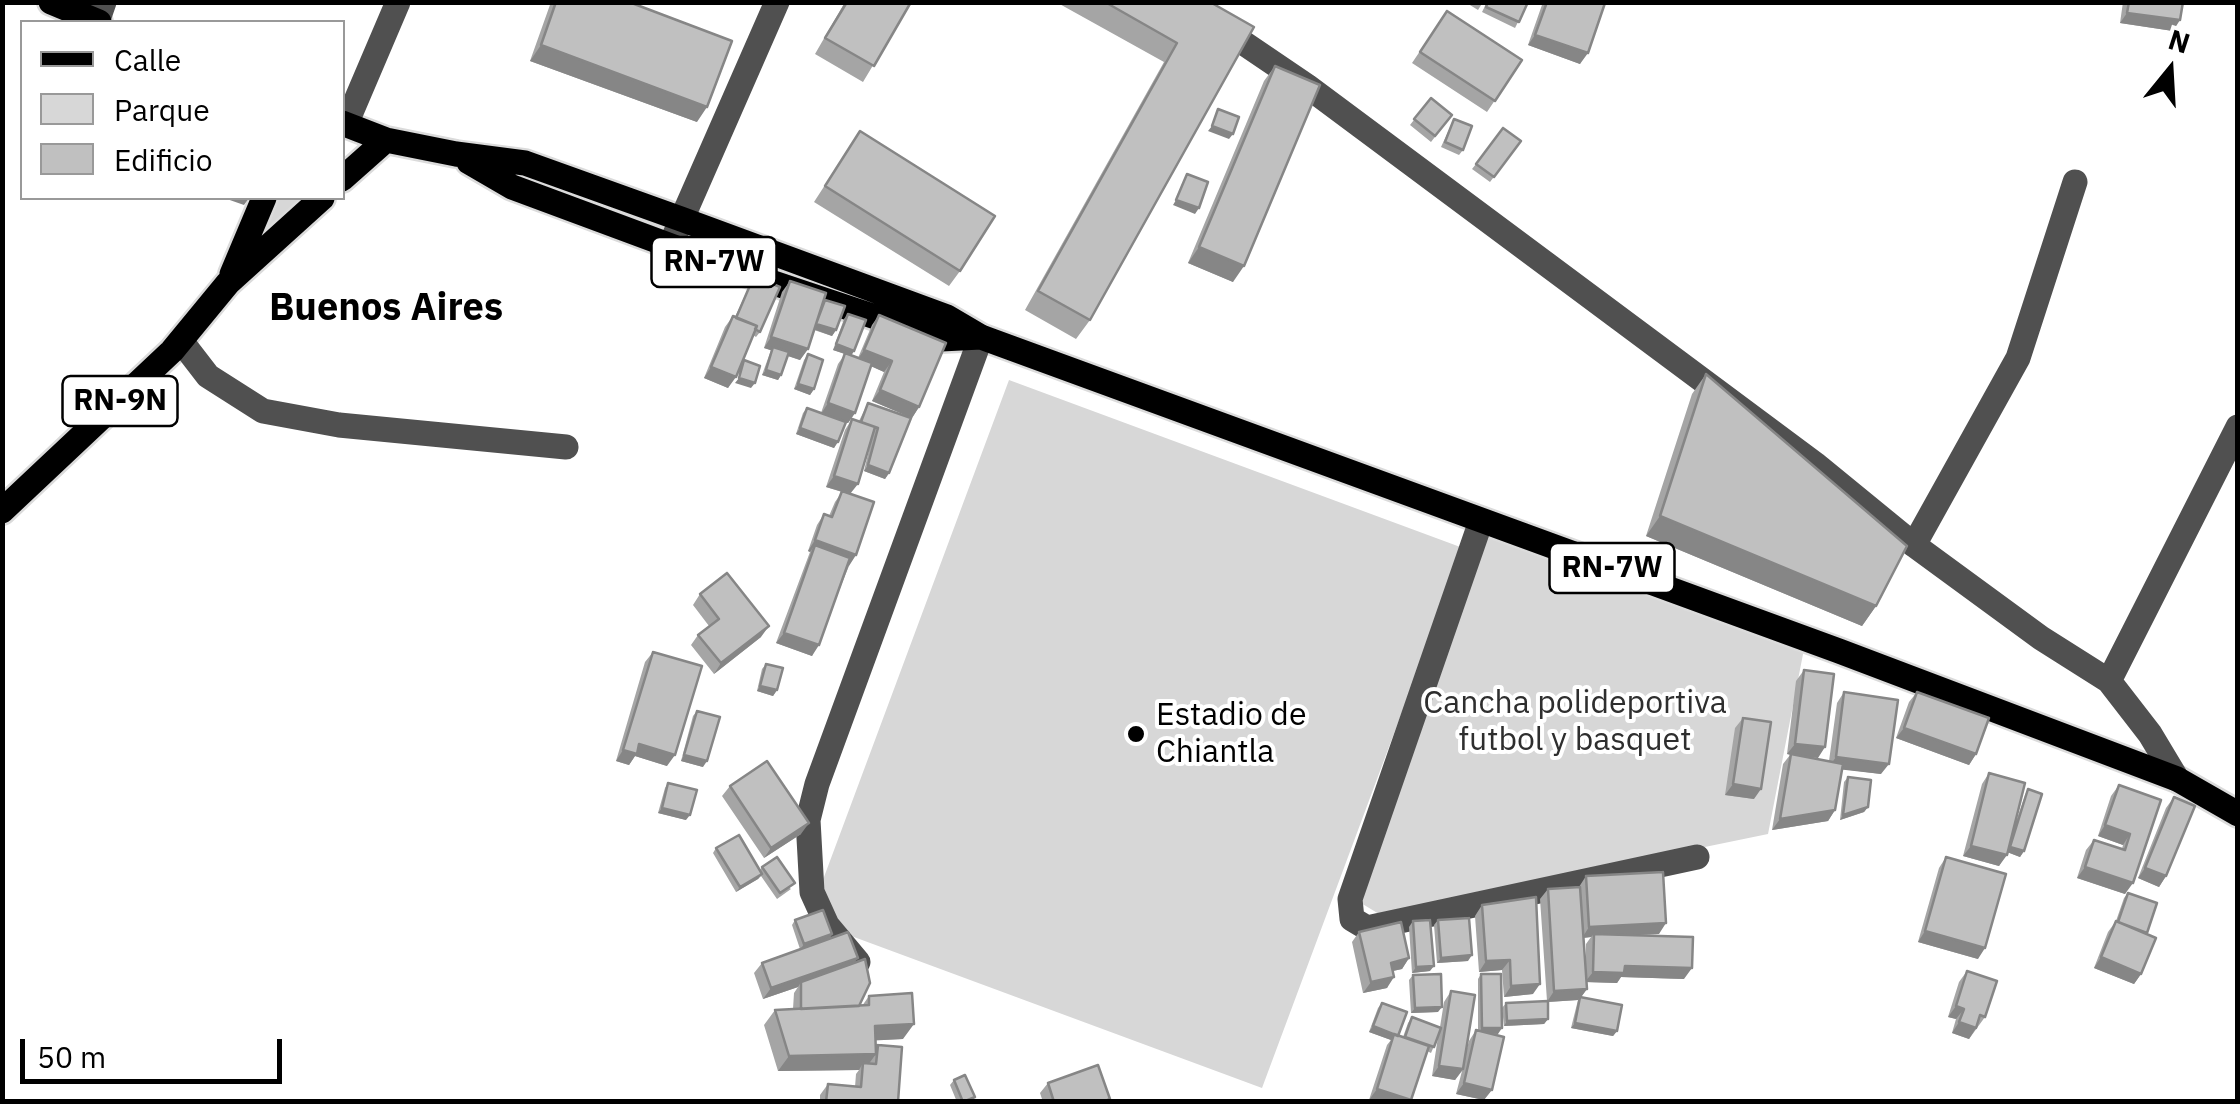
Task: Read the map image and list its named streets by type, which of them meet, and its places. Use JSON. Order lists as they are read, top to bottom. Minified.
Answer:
{"streets":{"main road":["RN-7W","RN-9N"]},"districts":["Buenos Aires"],"parks":["Cancha polideportiva futbol y basquet"],"places":["Estadio de Chiantla"],"legend":["Calle","Parque","Edificio"],"scale_bar":"50 m","north":"top"}
